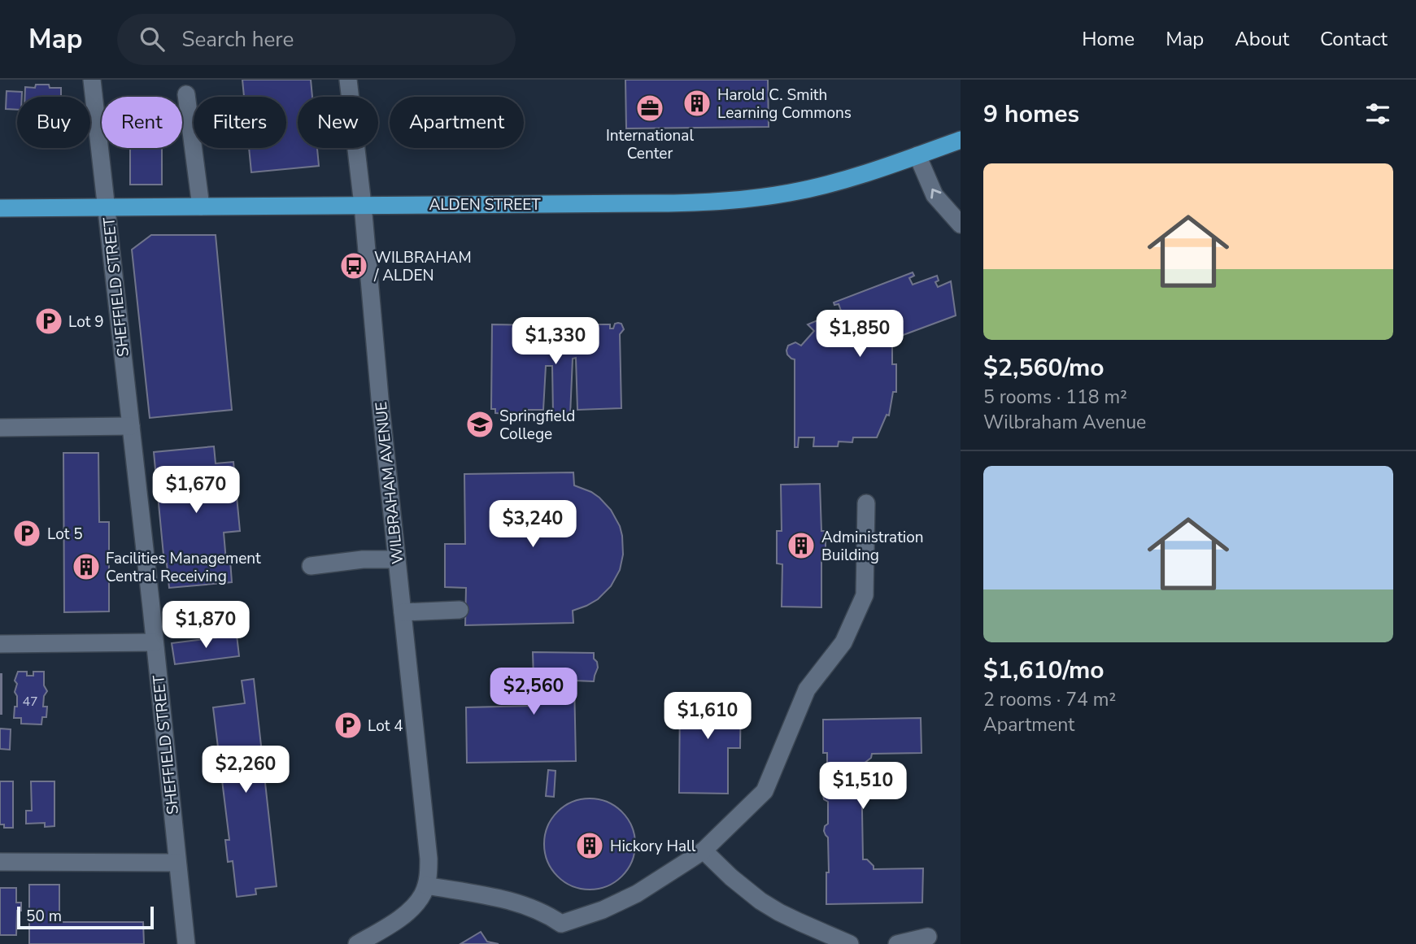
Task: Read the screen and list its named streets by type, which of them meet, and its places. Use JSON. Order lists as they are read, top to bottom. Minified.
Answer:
{"streets":{"main road":["ALDEN STREET"],"street":["SHEFFIELD STREET","WILBRAHAM AVENUE"]},"crossings":[["ALDEN STREET","SHEFFIELD STREET"],["ALDEN STREET","WILBRAHAM AVENUE"]],"places":{"building":["Harold C. Smith Learning Commons","Administration Building","Facilities Management Central Receiving","Hickory Hall"],"office":["International Center"],"bus stop":["WILBRAHAM / ALDEN"],"parking":["Lot 9","Lot 5","Lot 4"],"school or university":["Springfield College"]},"house_numbers":["47"],"scale_bar":"50 m","page":{"header":"Map","search":"Search here","nav":["Home","Map","About","Contact"],"heading":"9 homes","chip":["Buy","Rent","Filters","New","Apartment"],"list":[{"name":"$2,560/mo","note":"5 rooms · 118 m² · Wilbraham Avenue"},{"name":"$1,610/mo","note":"2 rooms · 74 m² · Apartment"}],"price":["$1,850","$1,330","$1,670","$3,240","$1,870","$2,560","$1,610","$2,260","$1,510"],"scale":"50 m"}}
